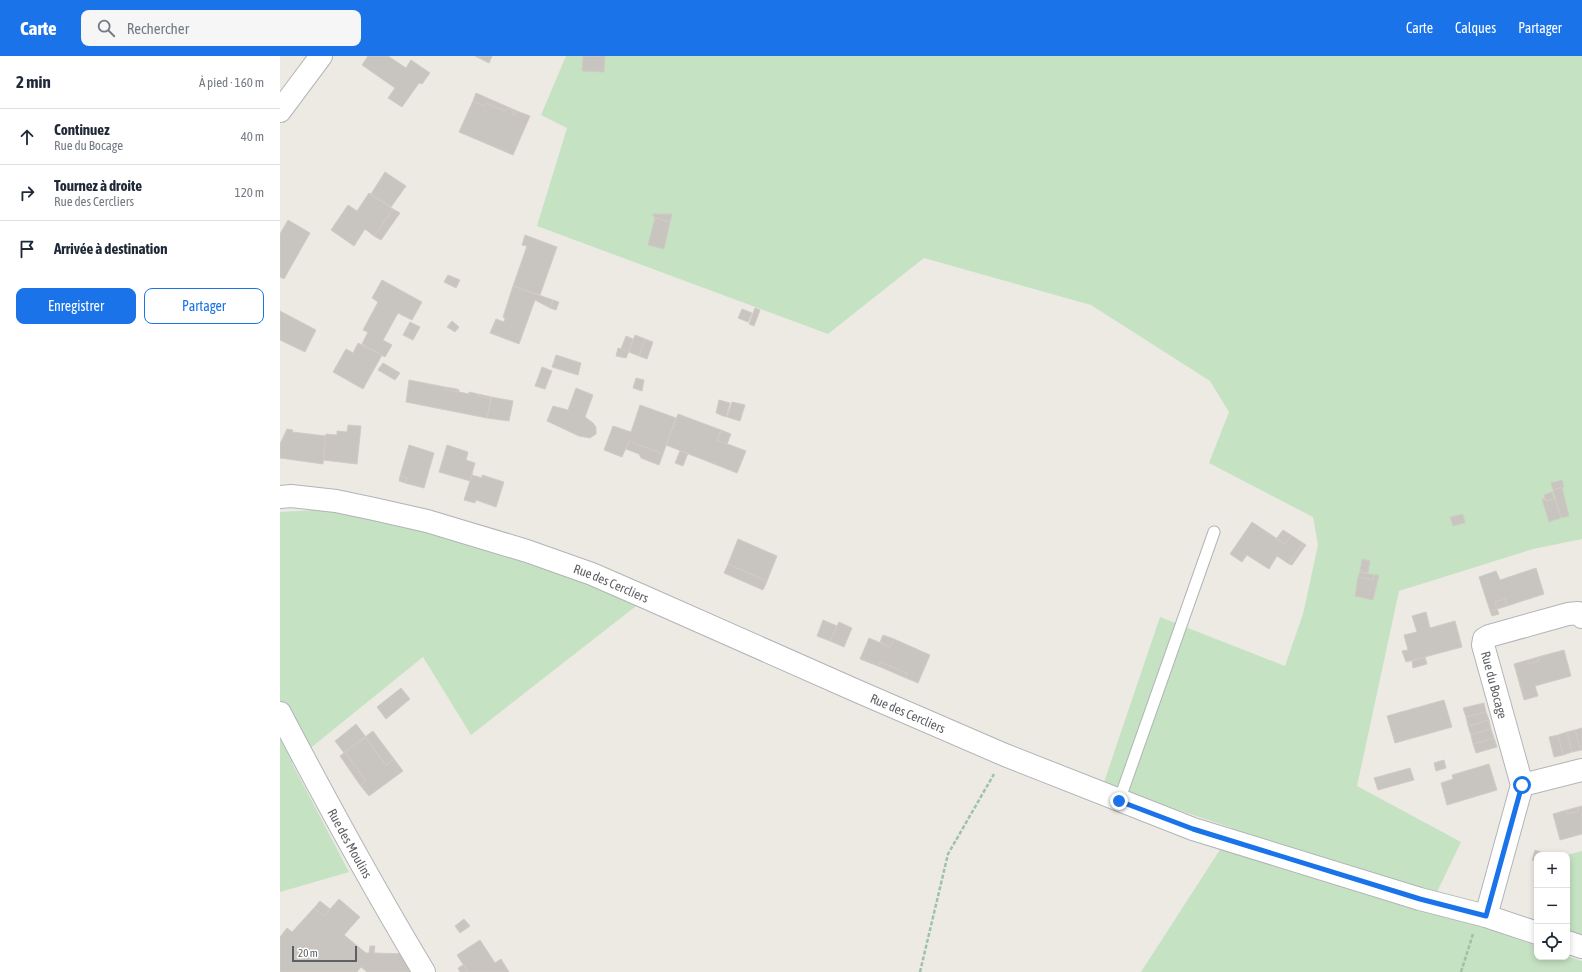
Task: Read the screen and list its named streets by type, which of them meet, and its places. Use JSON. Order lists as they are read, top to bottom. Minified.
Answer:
{"streets":{"street":["Rue des Cercliers","Rue du Bocage","Rue des Moulins"]},"scale_bar":"20 m","page":{"header":"Carte","search":"Rechercher","nav":["Carte","Calques","Partager"],"heading":["2 min","À pied · 160 m"],"list":[["Continuez","Rue du Bocage","40 m"],["Tournez à droite","Rue des Cercliers","120 m"],"Arrivée à destination"],"buttons":["Enregistrer","Partager"],"map_buttons":["+","−"],"scale":"20 m"}}
